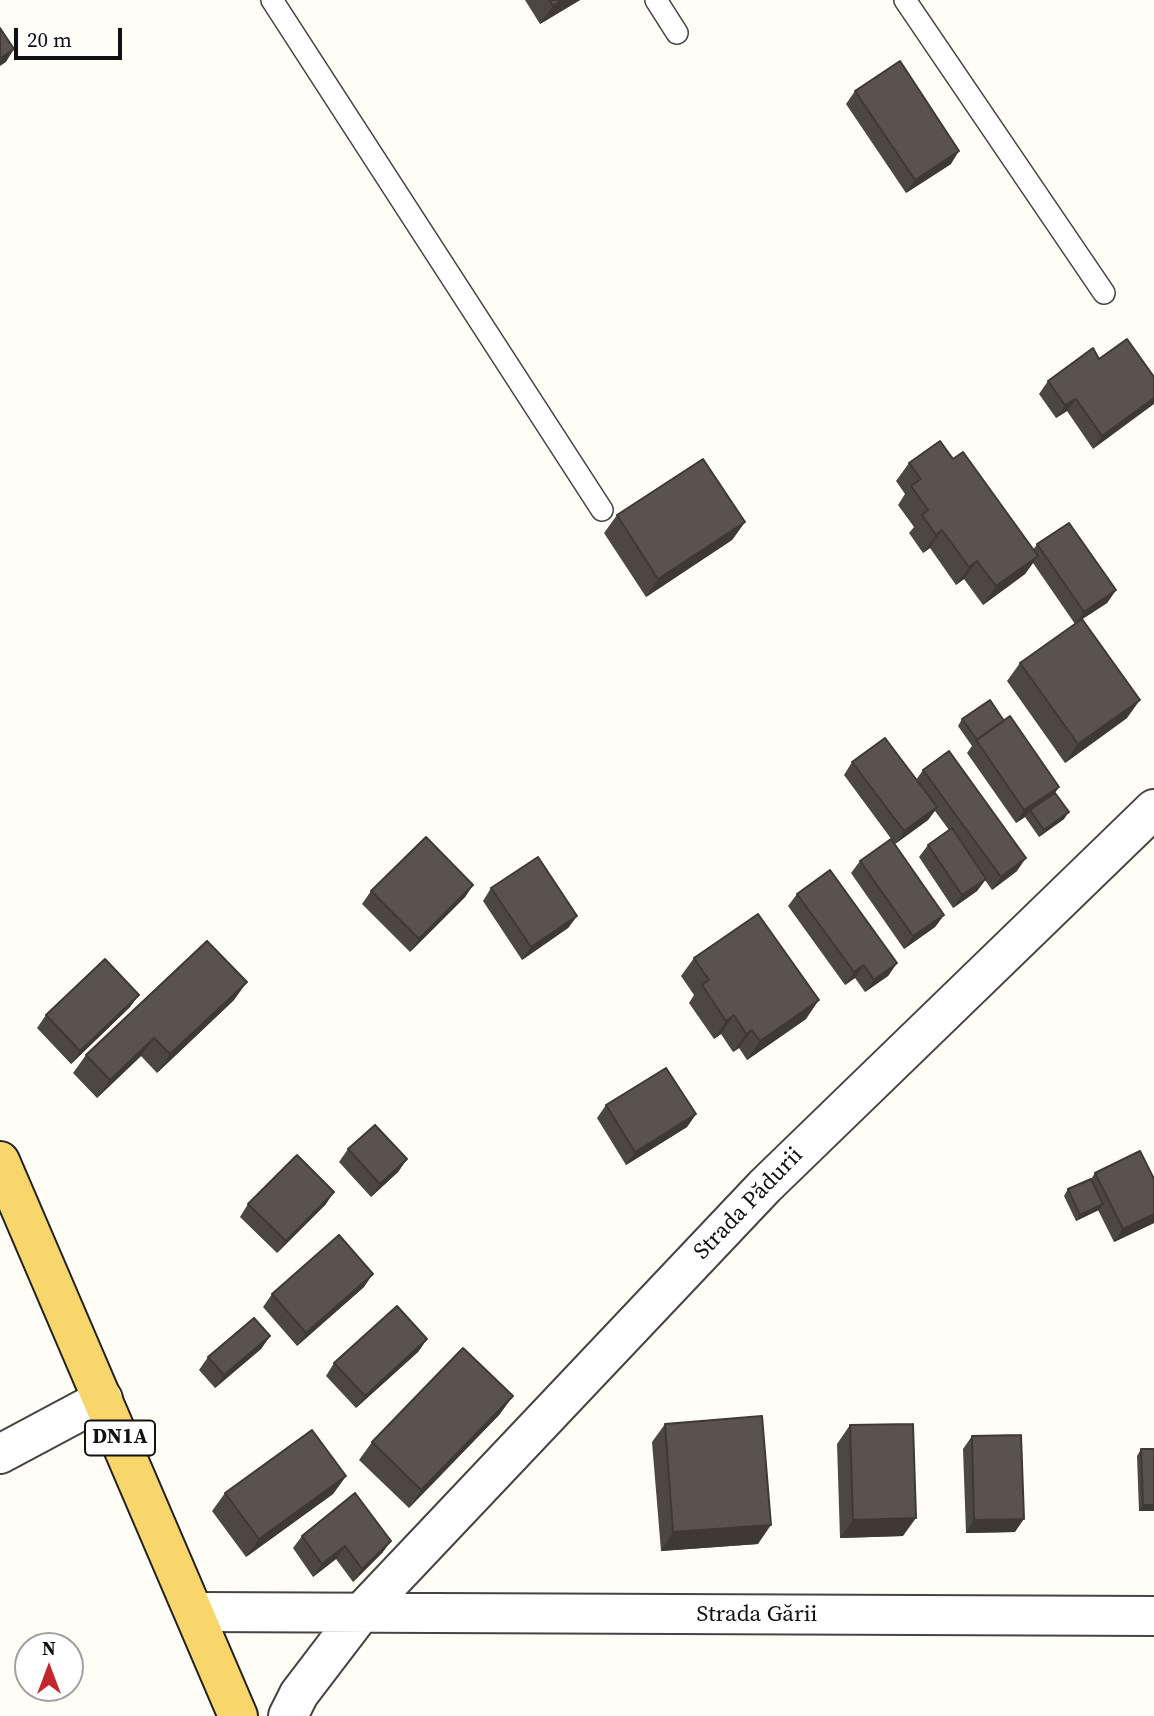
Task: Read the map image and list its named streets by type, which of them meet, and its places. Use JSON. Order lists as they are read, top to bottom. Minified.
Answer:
{"streets":{"main road":["DN1A"],"street":["Strada Pădurii","Strada Gării"]},"crossings":[["Strada Pădurii","Strada Gării"],["DN1A","Strada Gării"]],"scale_bar":"20 m","north":"top"}
